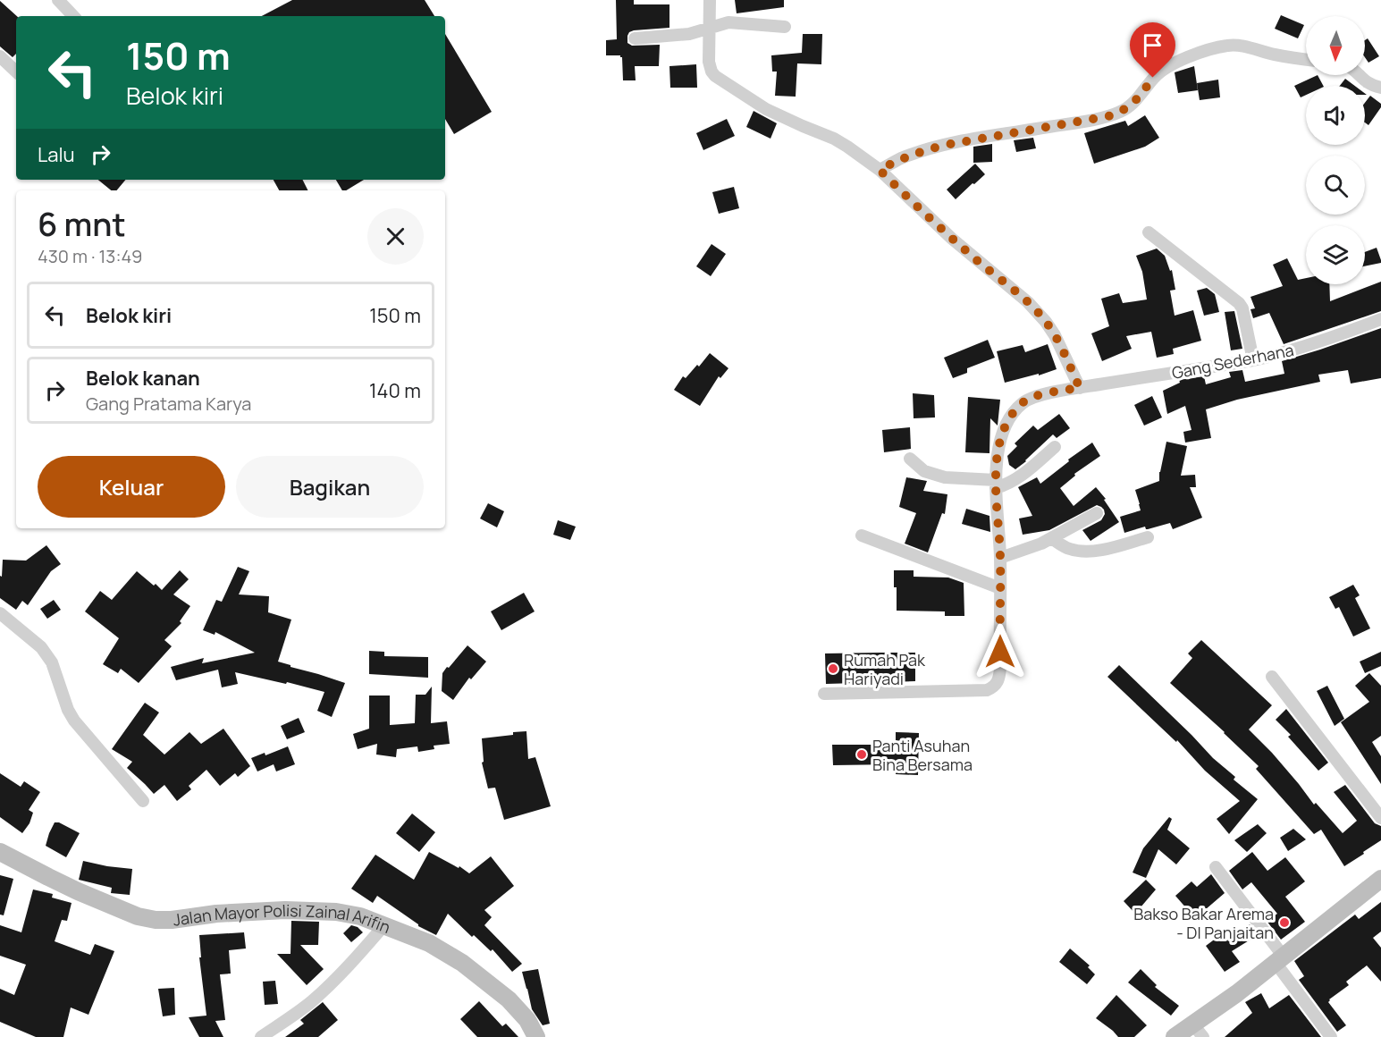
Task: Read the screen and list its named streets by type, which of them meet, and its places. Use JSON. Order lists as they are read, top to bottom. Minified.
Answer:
{"streets":{"main road":["Jalan Mayor Polisi Zainal Arifin"],"street":["Gang Sederhana"]},"places":["Rumah Pak Hariyadi","Panti Asuhan Bina Bersama","Bakso Bakar Arema - DI Panjaitan"],"north":"bottom","page":{"turn":["150 m","Belok kiri"],"then":"Lalu","heading":["6 mnt","430 m · 13:49"],"list":[{"name":"Belok kiri","value":"150 m"},{"name":"Belok kanan","note":"Gang Pratama Karya","value":"140 m"}],"buttons":["Keluar","Bagikan"]}}
